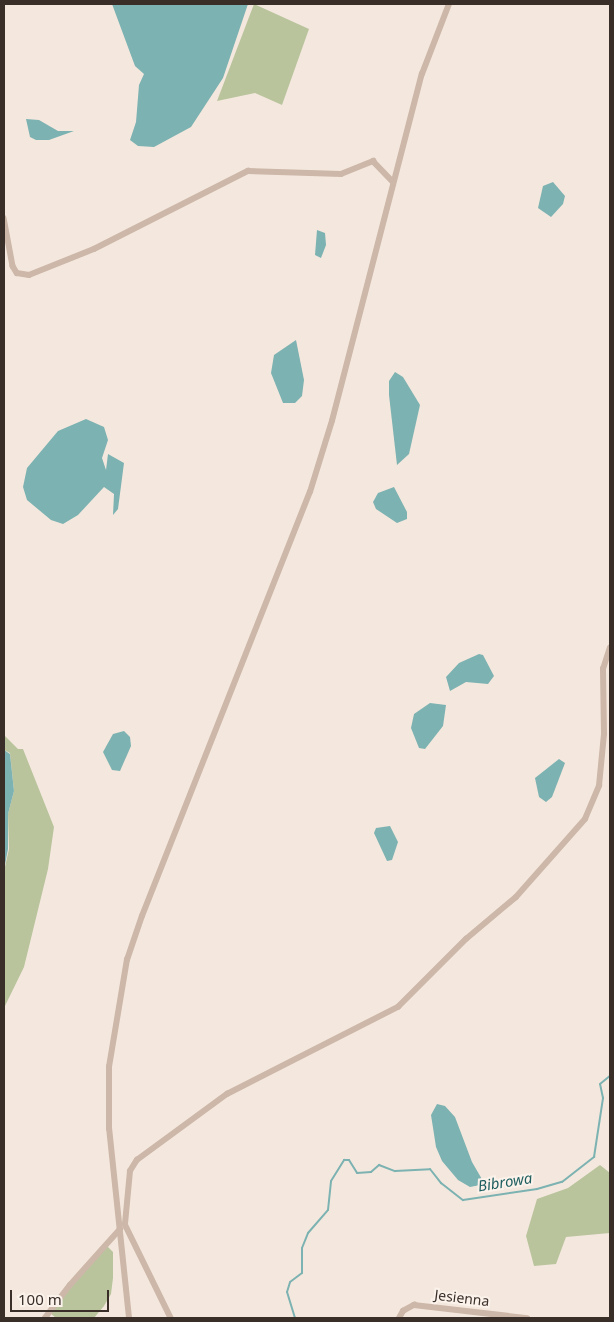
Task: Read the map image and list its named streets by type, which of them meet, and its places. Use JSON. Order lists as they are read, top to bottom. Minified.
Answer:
{"streets":{"street":["Jesienna"]},"water":["Bibrowa"],"scale_bar":"100 m"}
